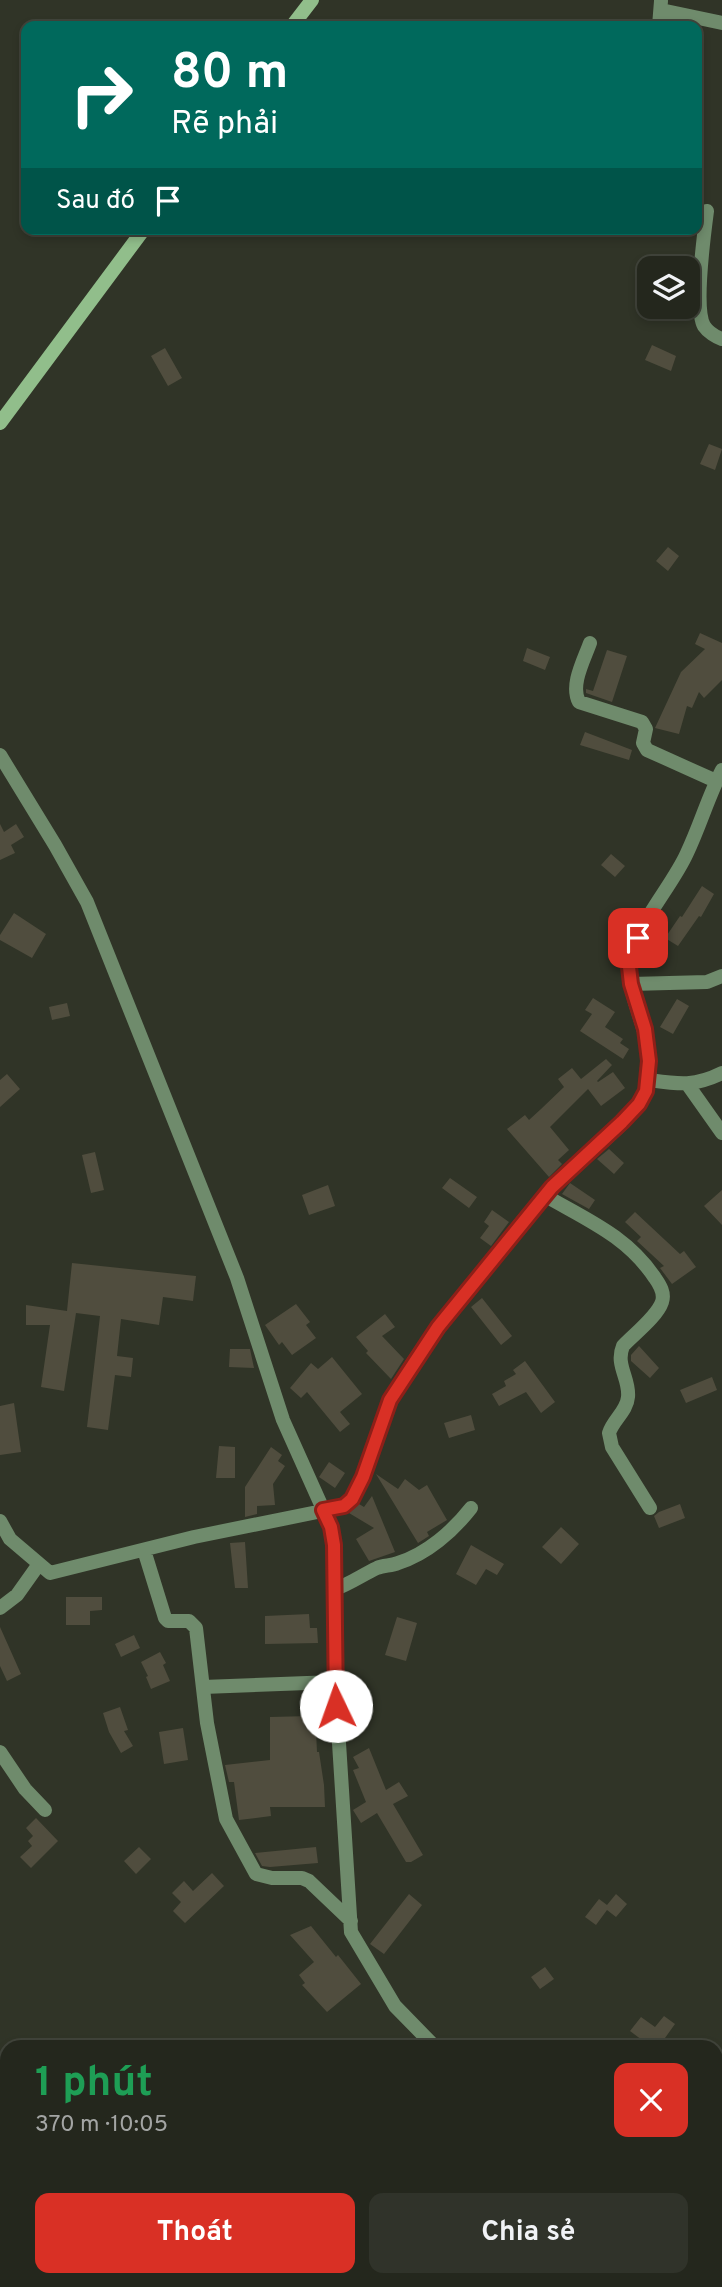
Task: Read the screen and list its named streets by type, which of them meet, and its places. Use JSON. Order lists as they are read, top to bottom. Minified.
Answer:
{"page":{"turn":["80 m","Rẽ phải"],"then":"Sau đó","heading":["1 phút","370 m · 10:05"],"buttons":["Thoát","Chia sẻ"]}}
